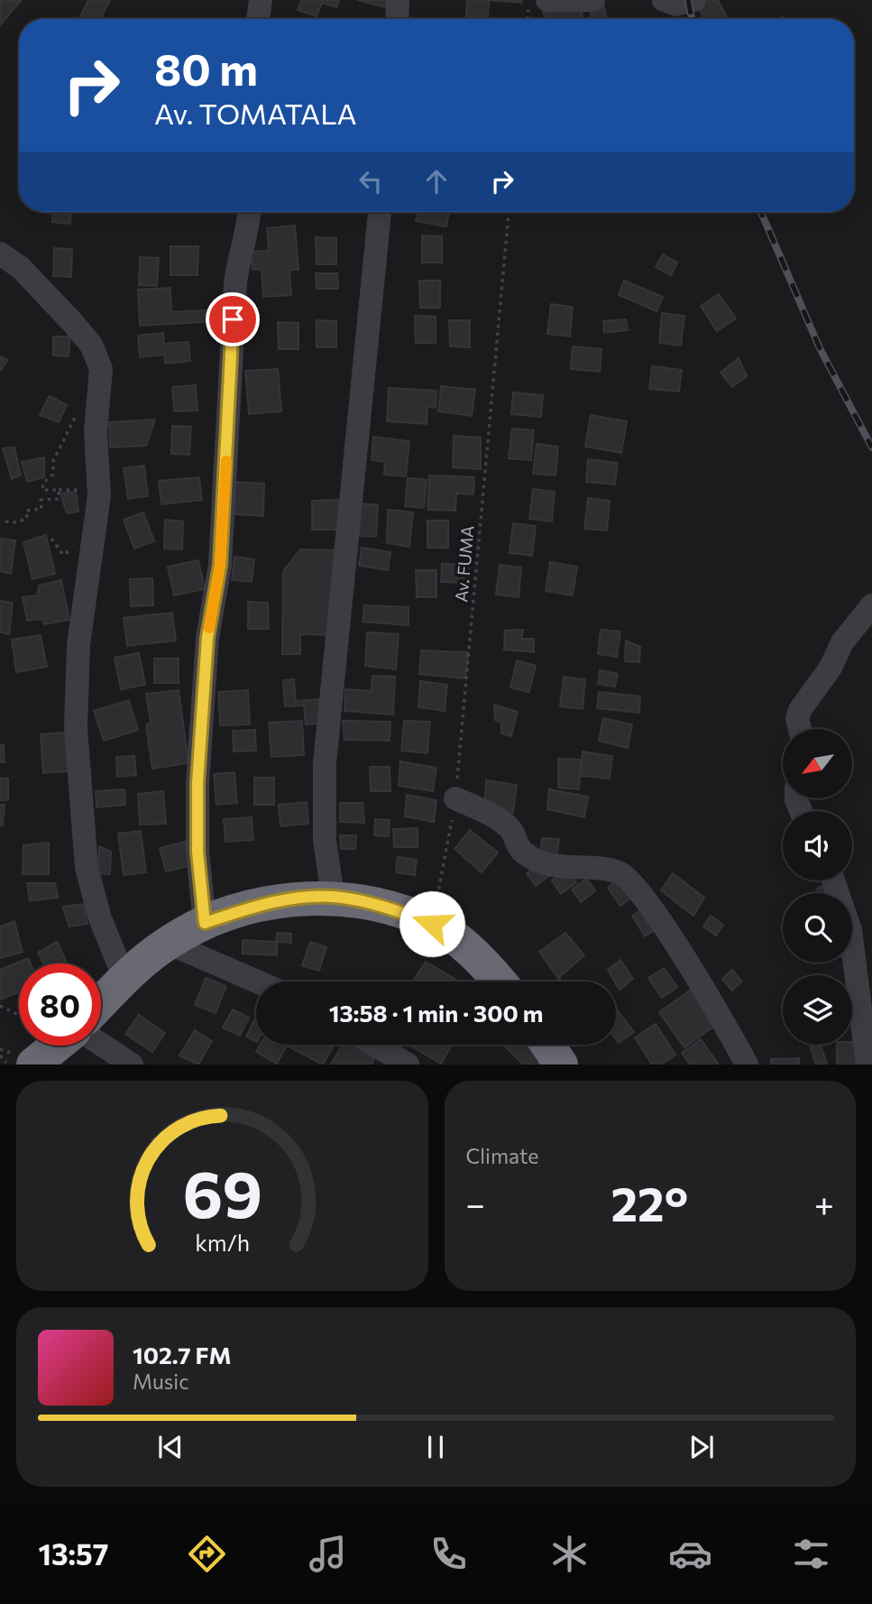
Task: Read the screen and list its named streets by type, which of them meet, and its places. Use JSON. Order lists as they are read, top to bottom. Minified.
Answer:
{"streets":{"path":["Av. FUMA"]},"north":"bottom left","page":{"turn":["80 m","Av. TOMATALA"],"limit":"80","trip":"13:58 · 1 min · 300 m","tile":"Climate","heat":["−","22°","+"],"song":["102.7 FM","Music"],"tabs":"13:57","gauge":["69","km/h"]}}
